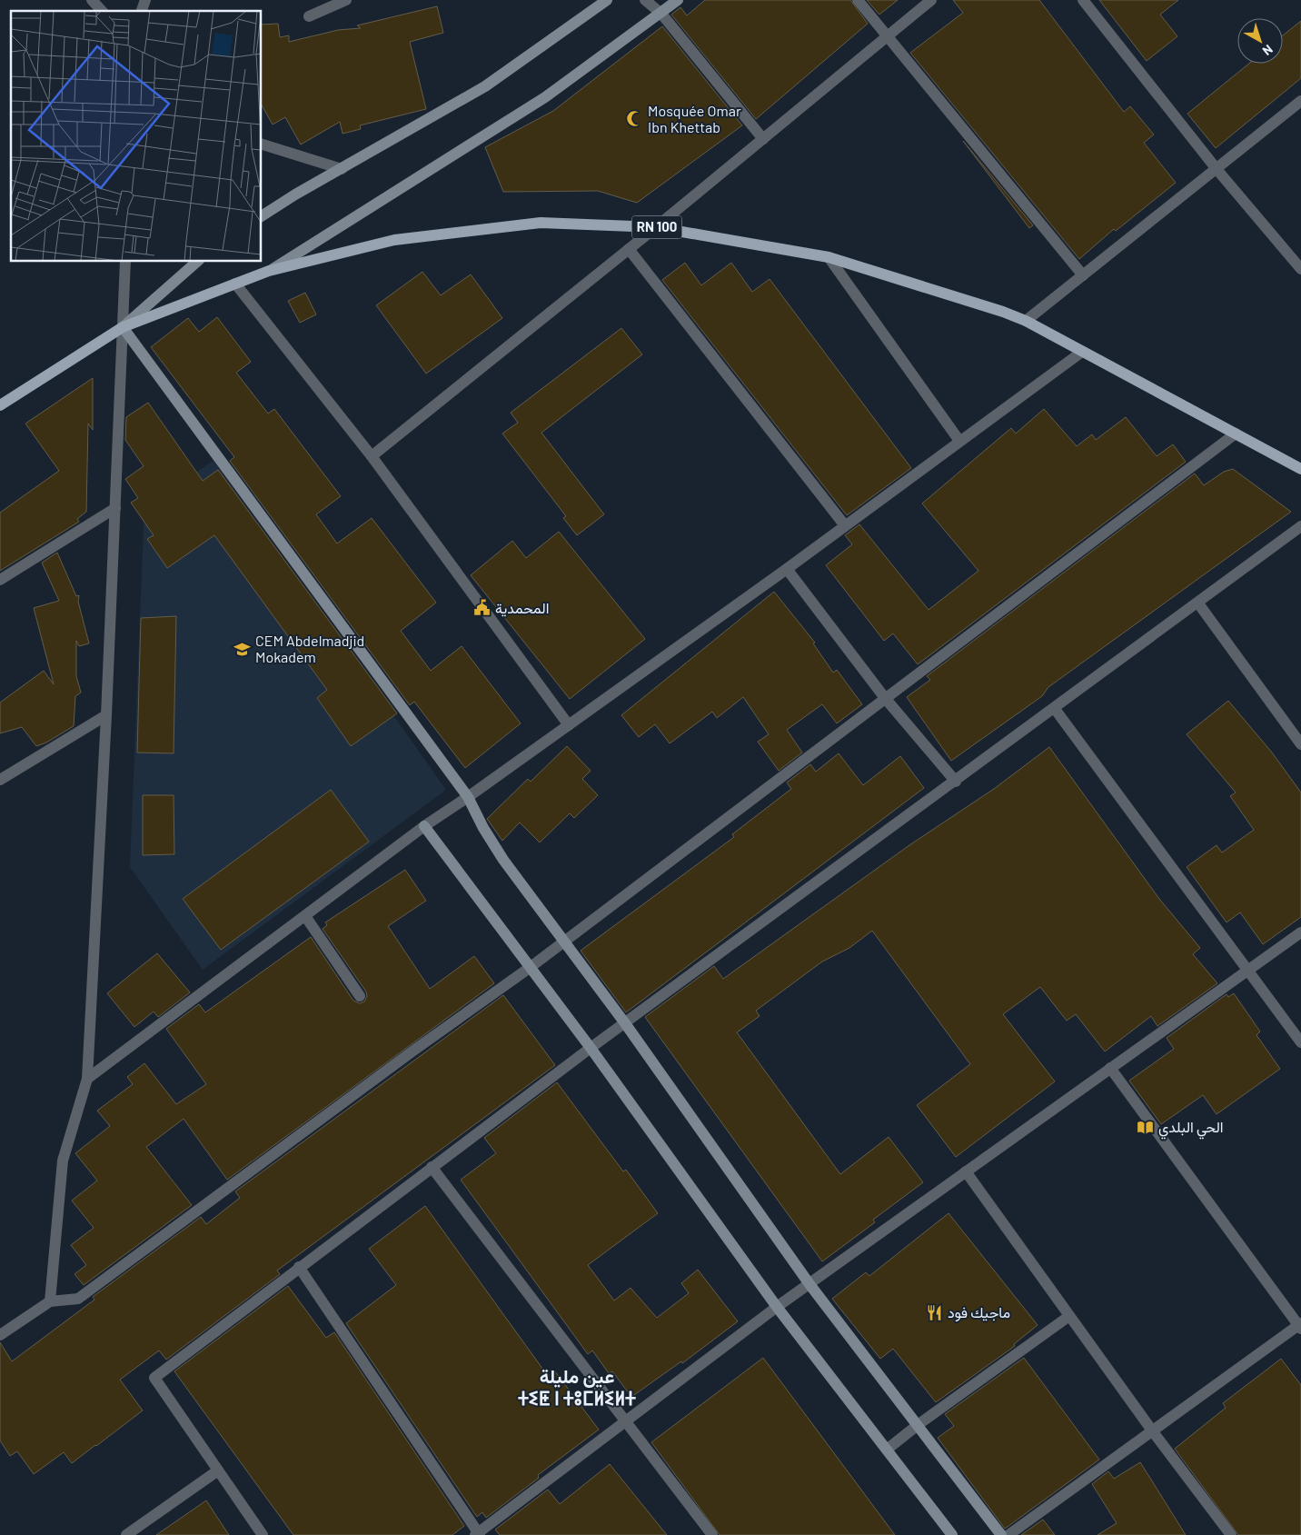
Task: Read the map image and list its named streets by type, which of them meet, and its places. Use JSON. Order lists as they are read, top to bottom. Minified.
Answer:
{"streets":{"main road":["RN 100"]},"districts":["عين مليلة ⵜⵉⵟ ⵏ ⵜⵓⵎⵍⵉⵍⵜ"],"places":{"mosque":["Mosquée Omar Ibn Khettab"],"public building":["المحمدية"],"school or university":["CEM Abdelmadjid Mokadem"],"library":["الحي البلدي"],"restaurant":["ماجيك فود"]},"north":"bottom right"}
